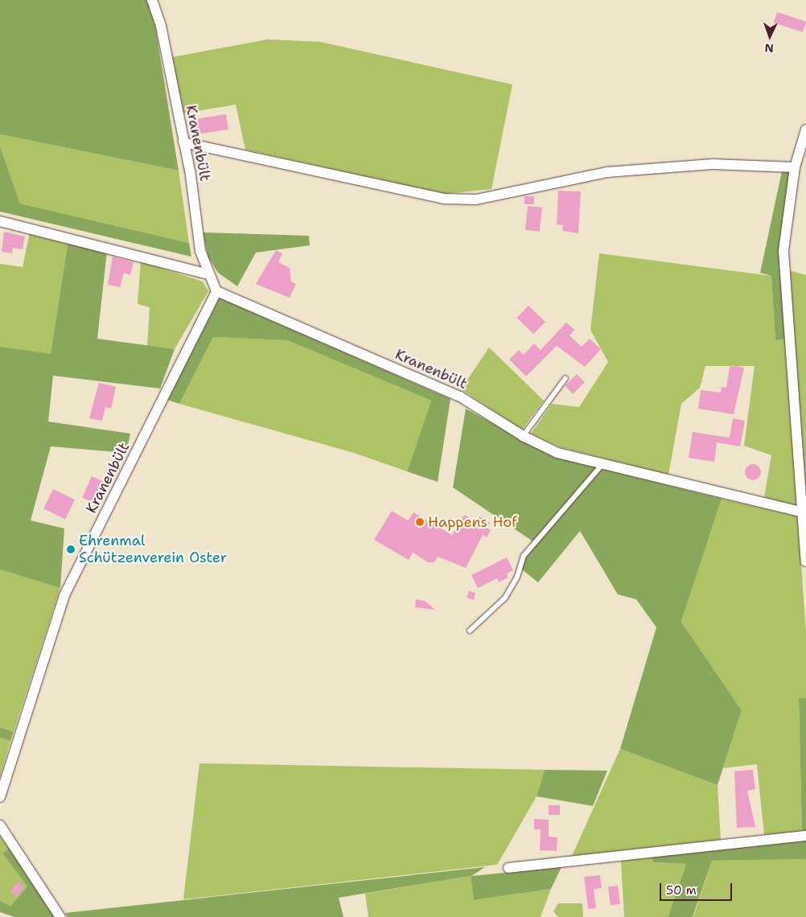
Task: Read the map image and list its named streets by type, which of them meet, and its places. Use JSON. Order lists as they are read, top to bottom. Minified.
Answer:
{"streets":{"street":["Kranenbült"]},"places":["Happens Hof","Ehrenmal Schützenverein Oster"],"scale_bar":"50 m","north":"bottom"}
